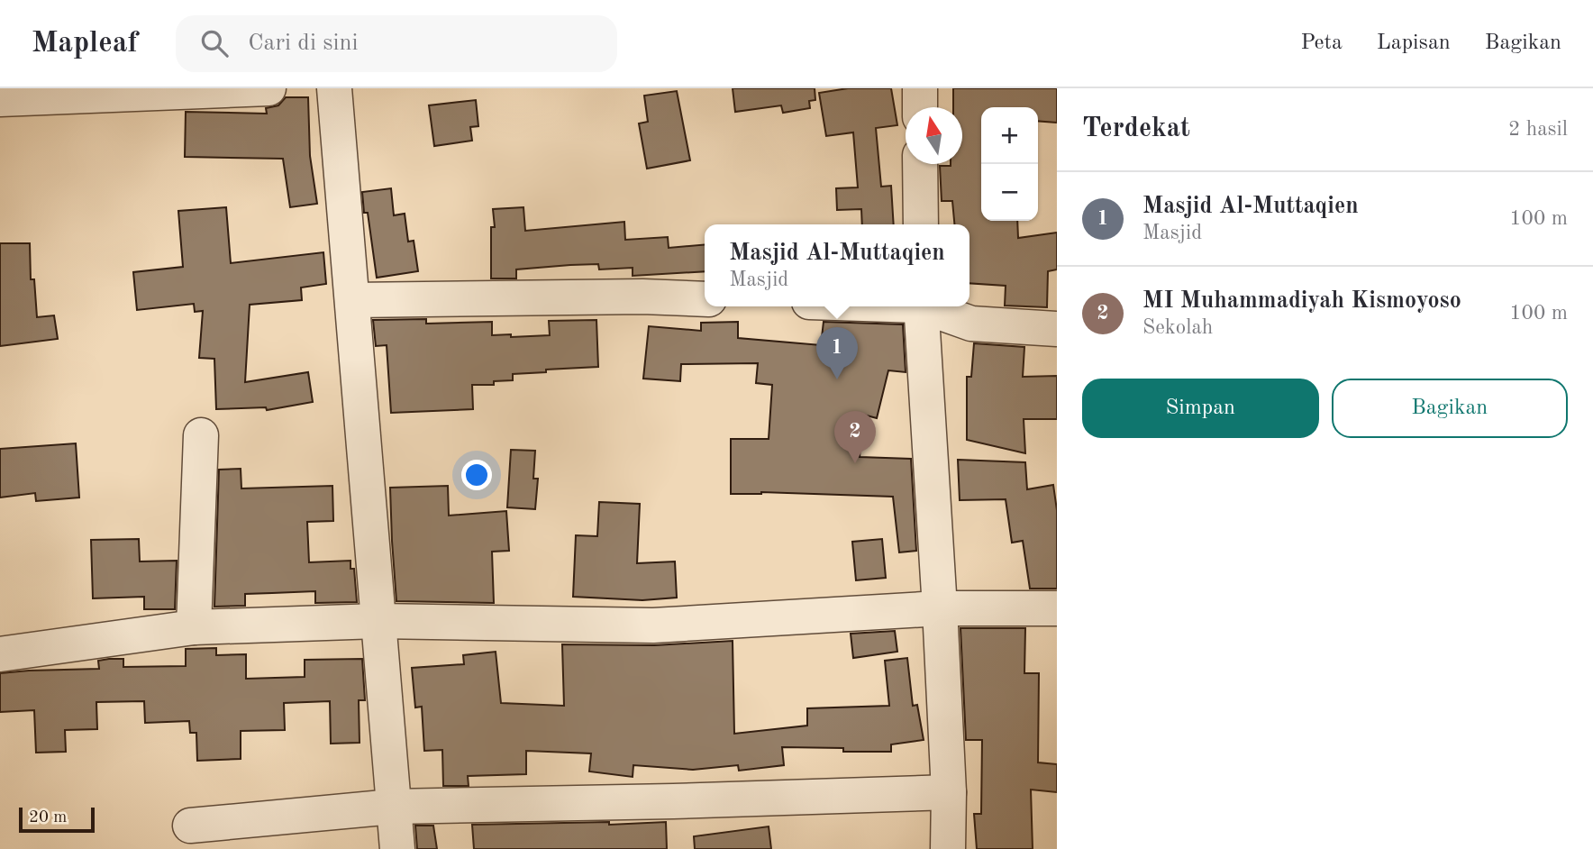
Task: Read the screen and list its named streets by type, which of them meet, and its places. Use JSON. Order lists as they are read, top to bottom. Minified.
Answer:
{"scale_bar":"20 m","north":"top","page":{"header":"Mapleaf","search":"Cari di sini","nav":["Peta","Lapisan","Bagikan"],"heading":["Terdekat","2 hasil"],"map_buttons":["+","−"],"list":[{"mark":"1","name":"Masjid Al-Muttaqien","note":"Masjid","value":"100 m"},{"mark":"2","name":"MI Muhammadiyah Kismoyoso","note":"Sekolah","value":"100 m"}],"popup":["Masjid Al-Muttaqien","Masjid"],"pins":["1","2"],"buttons":["Simpan","Bagikan"],"scale":"20 m"}}
